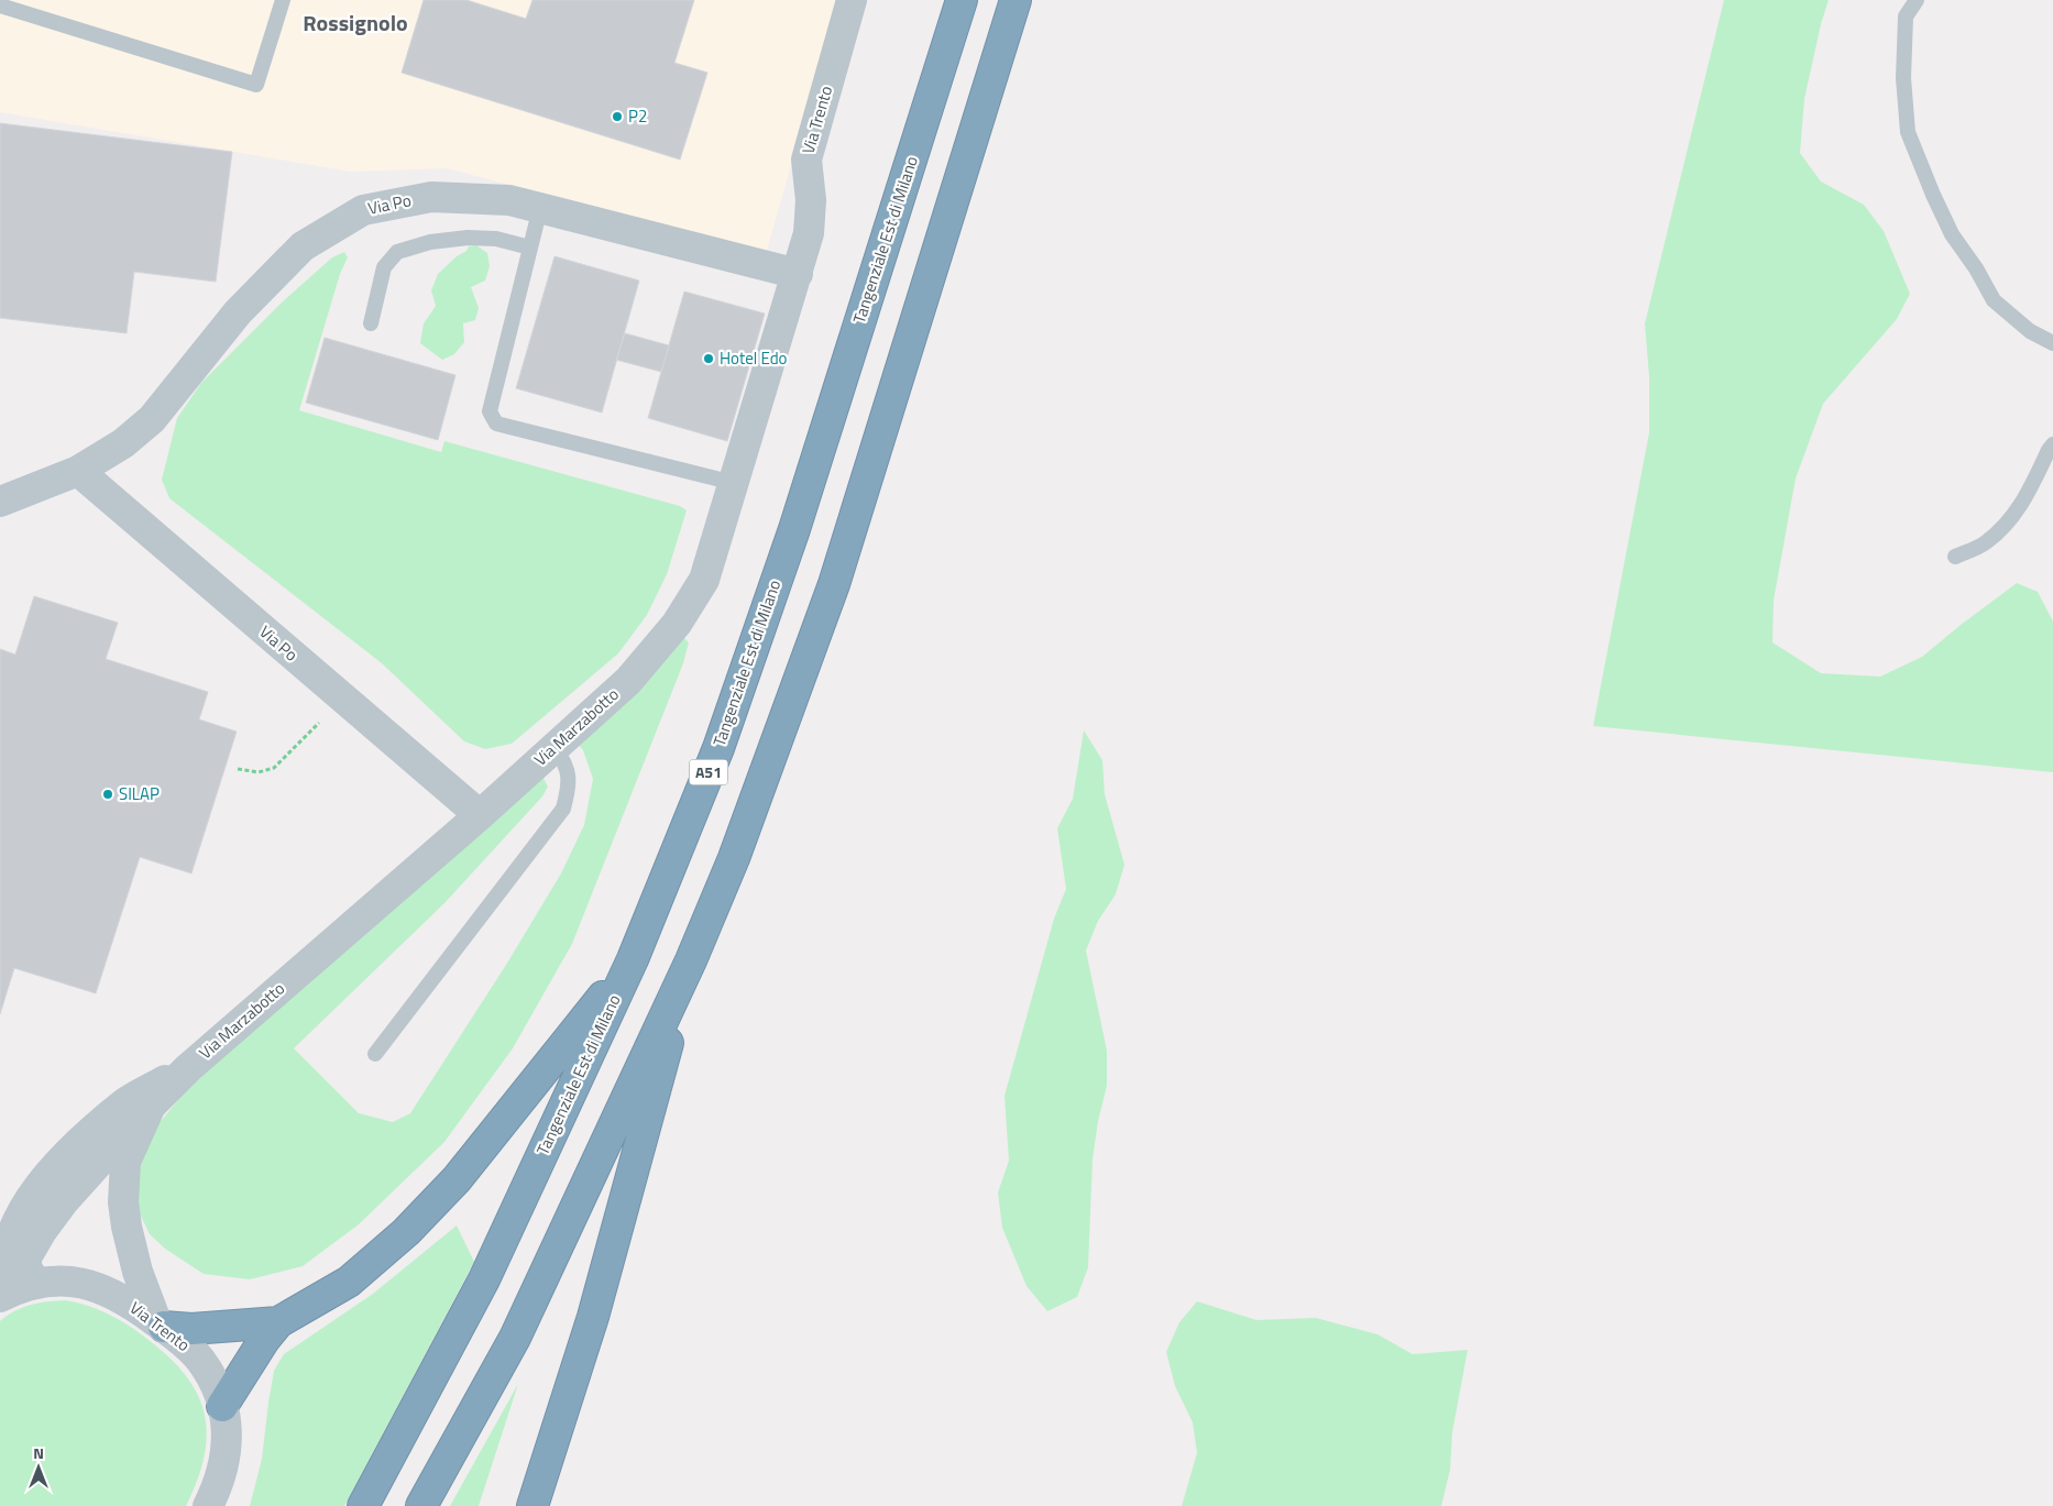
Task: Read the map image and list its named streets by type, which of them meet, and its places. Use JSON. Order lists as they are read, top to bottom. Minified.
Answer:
{"streets":{"highway":["Tangenziale Est di Milano","A51"],"street":["Via Trento","Via Po","Via Marzabotto"]},"crossings":[["Via Trento","Via Po"],["Via Trento","Via Marzabotto"],["Via Po","Via Marzabotto"]],"districts":["Rossignolo"],"places":["P2","Hotel Edo","SILAP"],"north":"top"}
